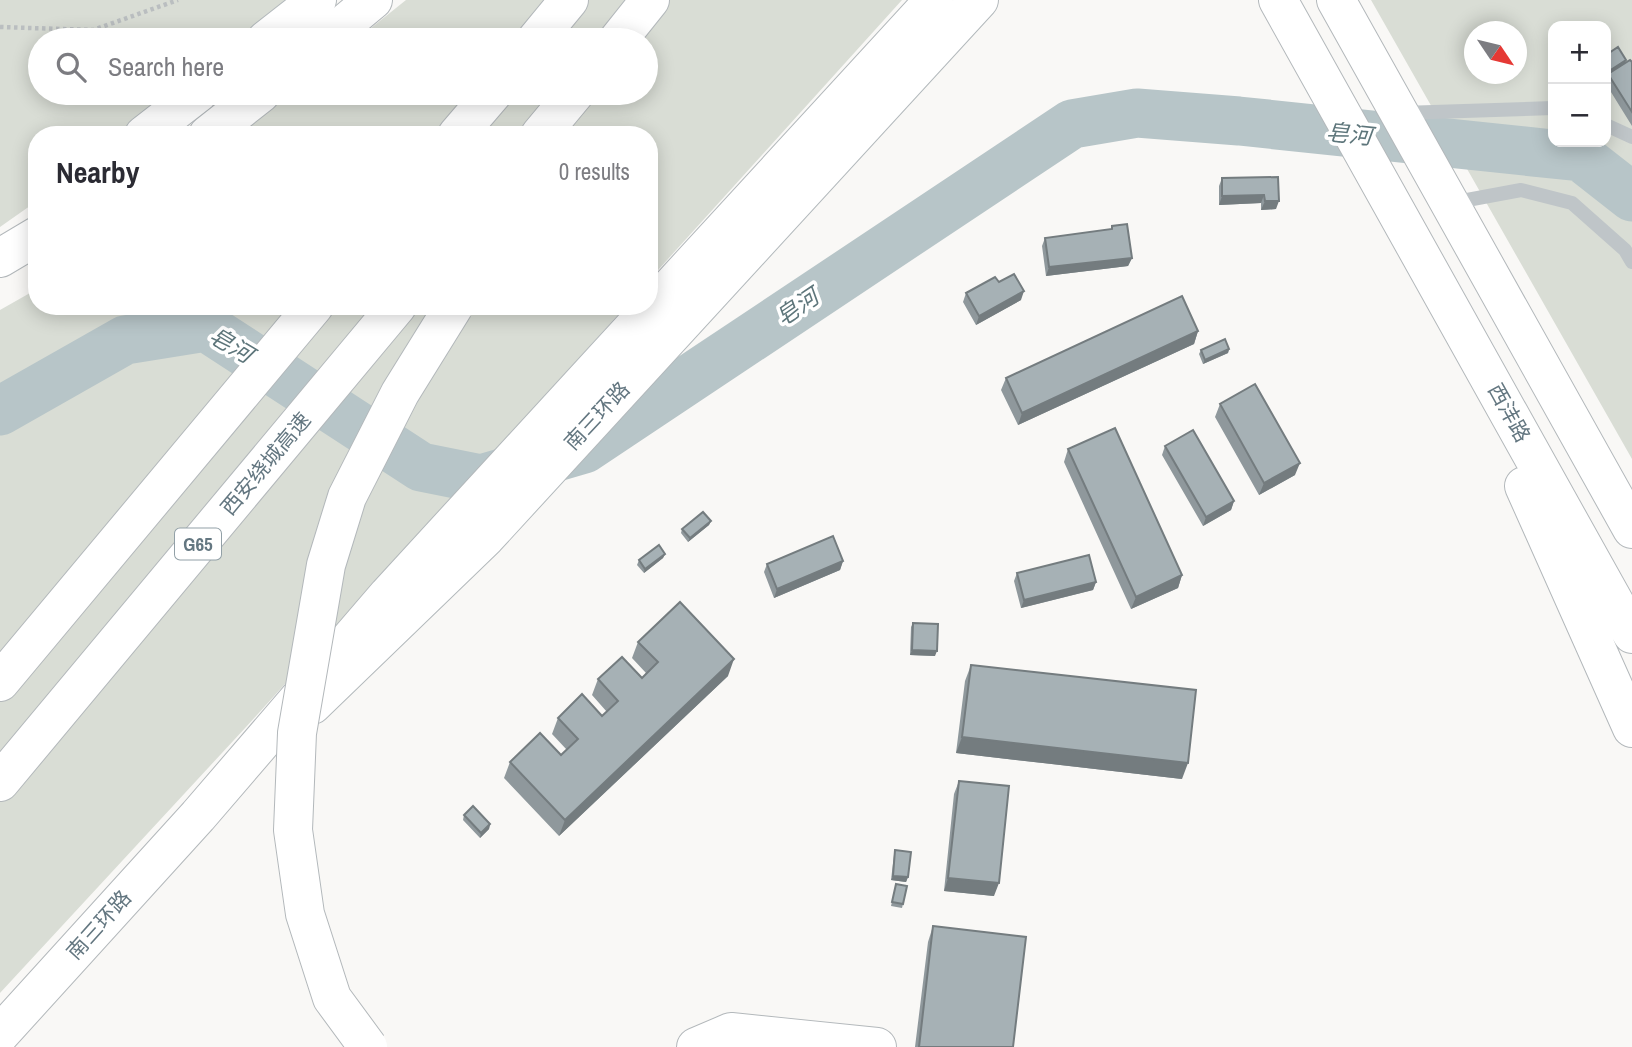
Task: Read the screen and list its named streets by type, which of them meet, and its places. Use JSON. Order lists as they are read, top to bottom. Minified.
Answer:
{"streets":{"main road":["西沣路","南三环路","西安绕城高速","G65"]},"water":["皂河"],"north":"bottom right","page":{"map_buttons":["+","−"],"search":"Search here","heading":["Nearby","0 results"]}}
